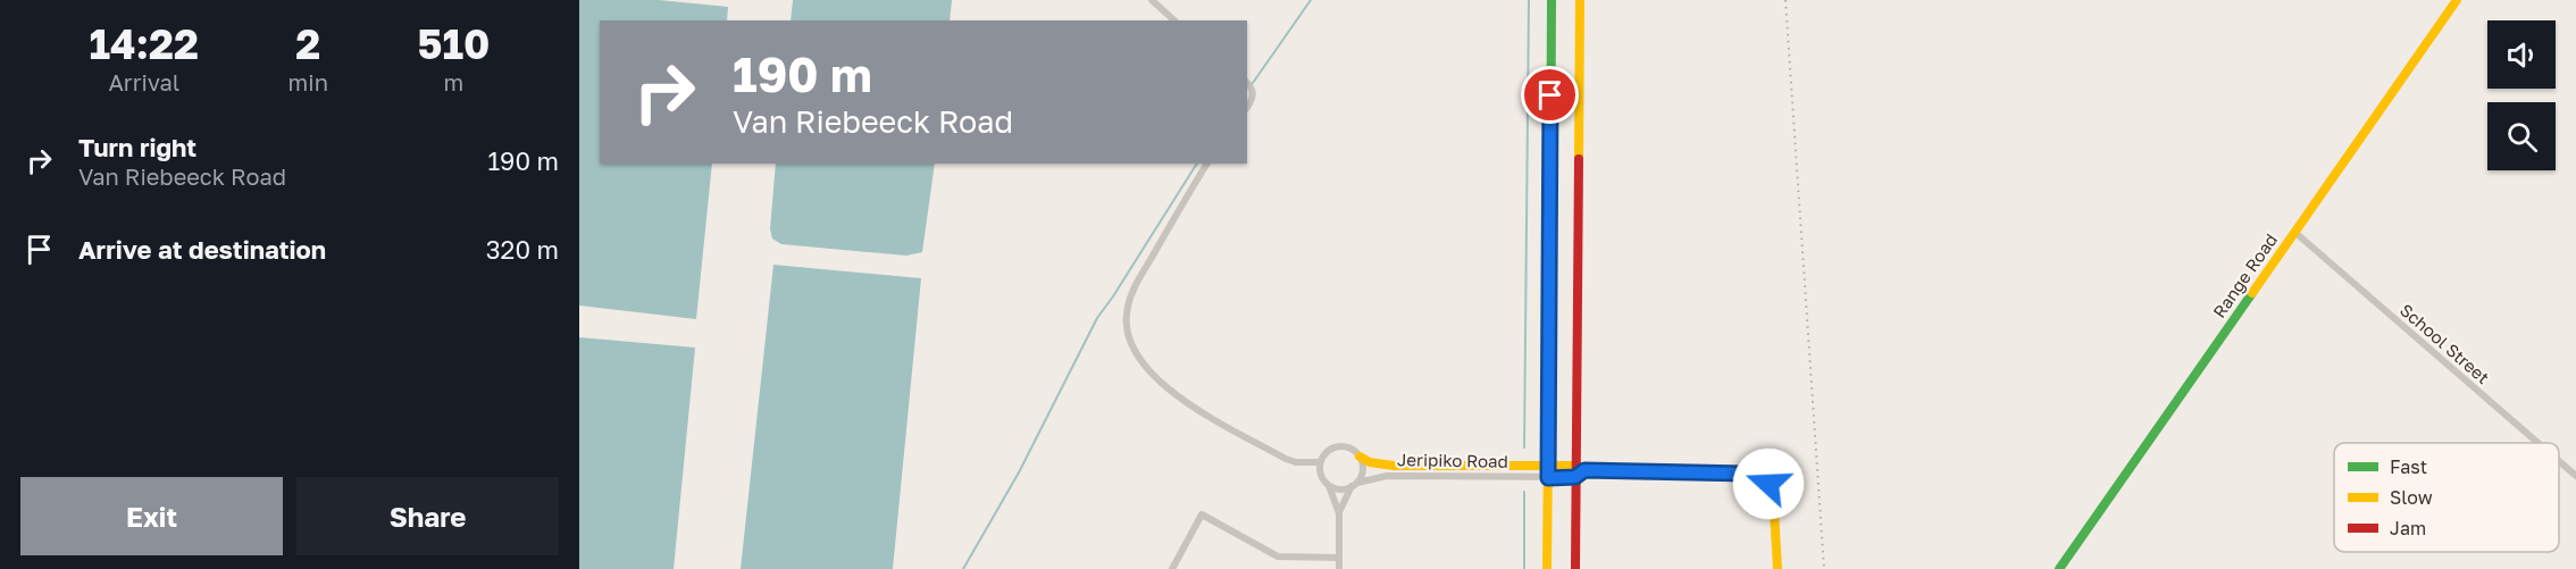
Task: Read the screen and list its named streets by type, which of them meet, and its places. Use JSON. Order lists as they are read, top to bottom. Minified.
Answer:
{"streets":{"street":["Range Road","School Street","Jeripiko Road"]},"crossings":[["Range Road","School Street"]],"legend":["Fast","Slow","Jam"],"page":{"eta":["14:22","Arrival","2","min","510","m"],"turn":["190 m","Van Riebeeck Road"],"list":[{"name":"Turn right","note":"Van Riebeeck Road","value":"190 m"},{"name":"Arrive at destination","value":"320 m"}],"buttons":["Exit","Share"]}}
